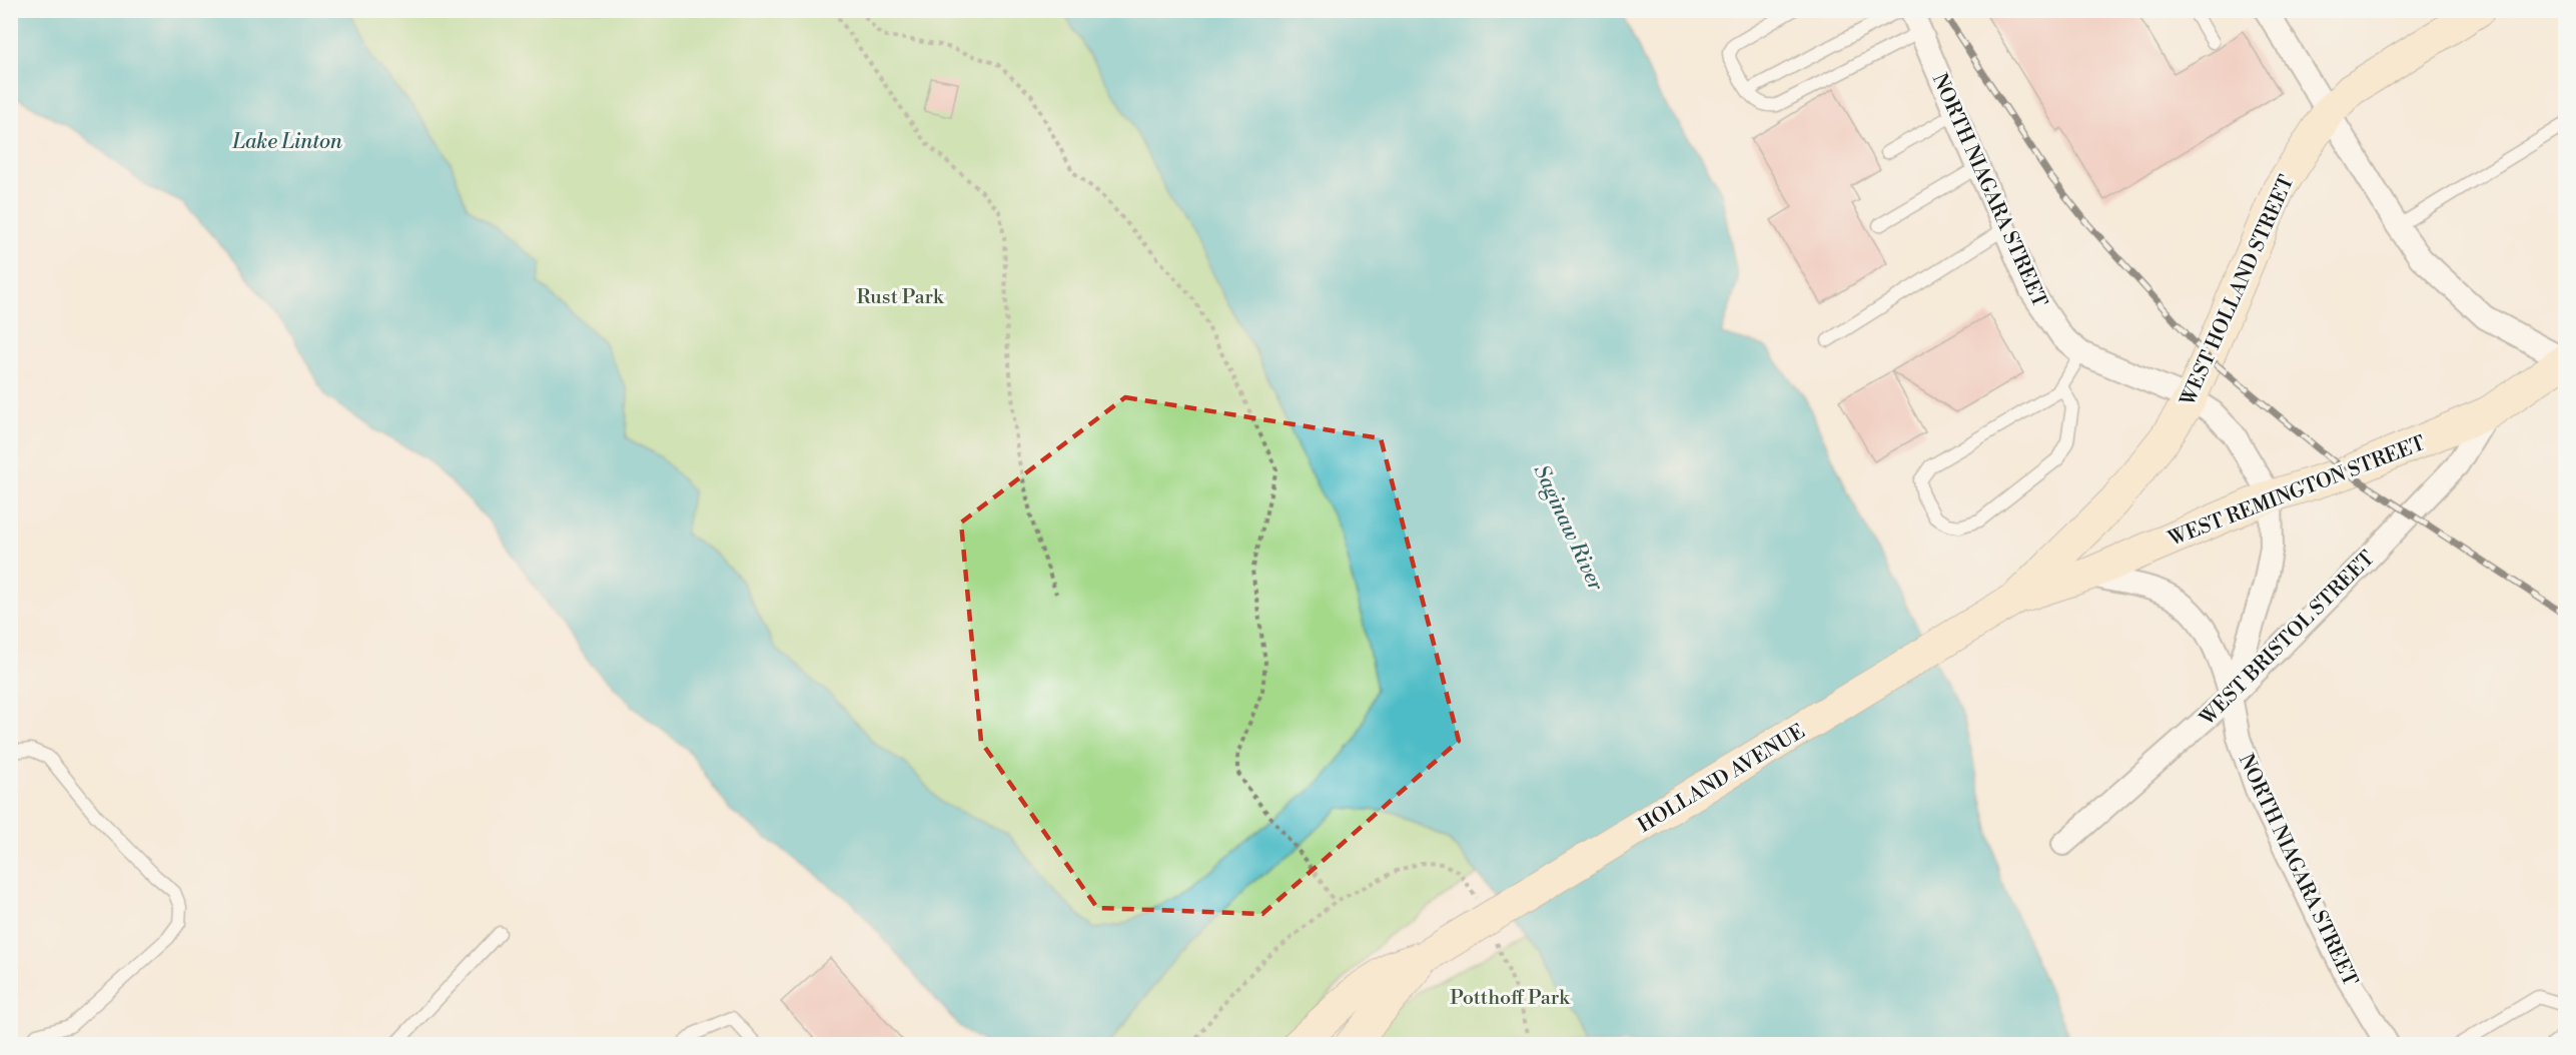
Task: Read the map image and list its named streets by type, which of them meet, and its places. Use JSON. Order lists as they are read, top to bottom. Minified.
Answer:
{"streets":{"main road":["WEST HOLLAND STREET","WEST REMINGTON STREET","HOLLAND AVENUE"],"street":["NORTH NIAGARA STREET","WEST BRISTOL STREET"]},"crossings":[["NORTH NIAGARA STREET","WEST HOLLAND STREET"],["NORTH NIAGARA STREET","WEST REMINGTON STREET"],["NORTH NIAGARA STREET","WEST BRISTOL STREET"],["WEST HOLLAND STREET","WEST REMINGTON STREET"],["WEST HOLLAND STREET","HOLLAND AVENUE"],["WEST REMINGTON STREET","WEST BRISTOL STREET"],["WEST REMINGTON STREET","HOLLAND AVENUE"]],"water":["Lake Linton","Saginaw River"],"parks":["Rust Park","Potthoff Park"]}
